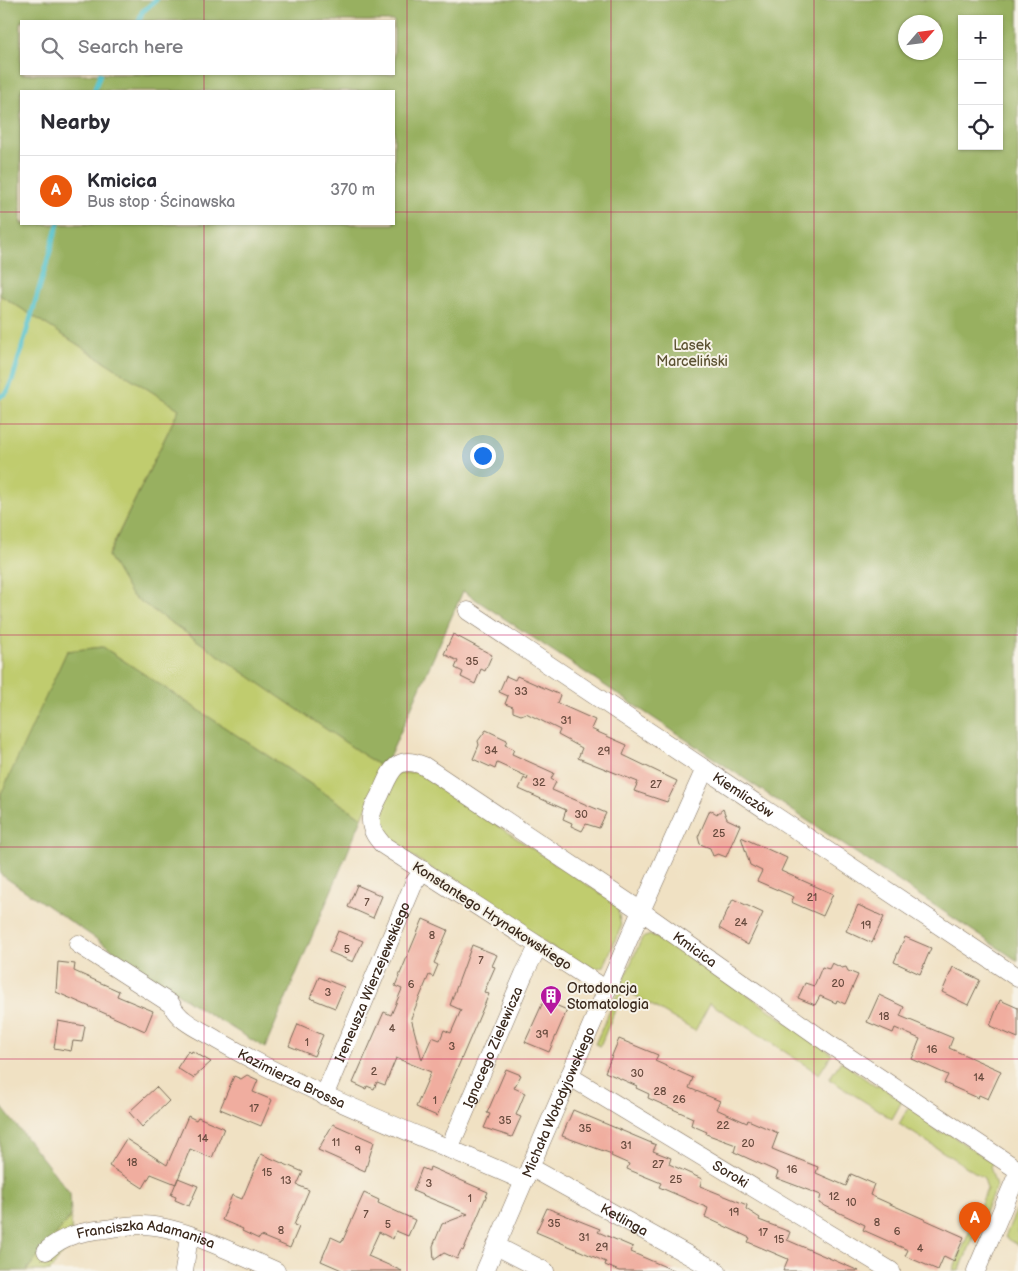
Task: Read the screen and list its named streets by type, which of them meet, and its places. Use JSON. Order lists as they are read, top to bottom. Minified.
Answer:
{"streets":{"street":["Kiemliczów","Konstantego Hrynakowskiego","Kmicica","Ireneusza Wierzejewskiego","Ignacego Zielewicza","Kazimierza Brossa","Michała Wołodyjowskiego","Soroki","Ketlinga","Franciszka Adamanisa"]},"crossings":[["Kiemliczów","Michała Wołodyjowskiego"],["Konstantego Hrynakowskiego","Kmicica"],["Konstantego Hrynakowskiego","Ireneusza Wierzejewskiego"],["Konstantego Hrynakowskiego","Ignacego Zielewicza"],["Konstantego Hrynakowskiego","Michała Wołodyjowskiego"],["Kmicica","Michała Wołodyjowskiego"],["Ireneusza Wierzejewskiego","Kazimierza Brossa"],["Ignacego Zielewicza","Kazimierza Brossa"],["Kazimierza Brossa","Michała Wołodyjowskiego"],["Kazimierza Brossa","Ketlinga"],["Michała Wołodyjowskiego","Soroki"],["Michała Wołodyjowskiego","Ketlinga"]],"parks":["Lasek Marceliński"],"places":{"building":["Ortodoncja Stomatologia"]},"house_numbers":["35","33","31","34","29","32","27","30","25","21","7","24","19","8","5","7","20","6","3","18","4","39","1","3","16","2","30","14","28","26","1","17","35","22","35","14","11","20","31","9","18","27","16","15","25","13","3","12","1","10","19","7","8","35","5","8","6","17","31","15","29","4"],"north":"top right","page":{"map_buttons":["+","−"],"search":"Search here","heading":"Nearby","list":[{"mark":"A","name":"Kmicica","note":"Bus stop · Ścinawska","value":"370 m"}],"pins":"A"}}
